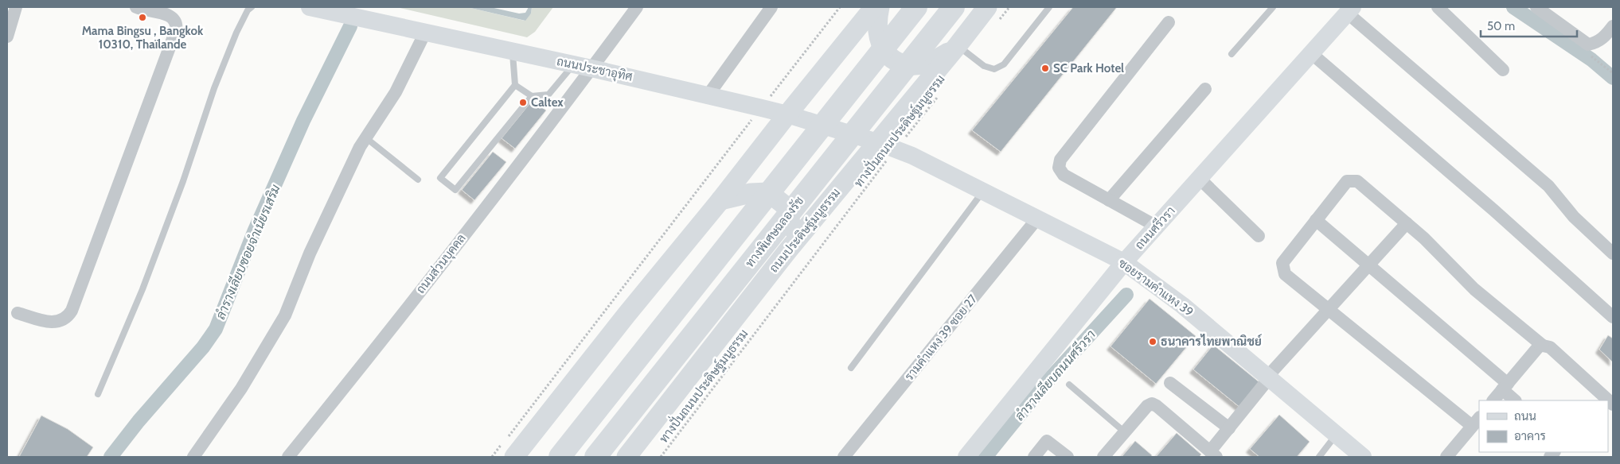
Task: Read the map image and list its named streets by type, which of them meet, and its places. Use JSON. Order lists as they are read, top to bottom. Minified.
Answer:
{"streets":{"highway":["ทางพิเศษฉลองรัช"],"main road":["ถนนประชาอุทิศ","ถนนศรีวรา","ถนนประดิษฐ์มนูธรรม","ซอยรามคำแหง 39"],"street":["ถนนส่วนบุคคล","รามคำแหง 39 ซอย 27"],"path":["ทางปั่นถนนประดิษฐ์มนูธรรม"]},"crossings":[["ถนนประชาอุทิศ","ถนนประดิษฐ์มนูธรรม"],["ถนนประชาอุทิศ","ถนนส่วนบุคคล"],["ถนนประชาอุทิศ","ซอยรามคำแหง 39"],["ทางปั่นถนนประดิษฐ์มนูธรรม","ซอยรามคำแหง 39"],["ถนนศรีวรา","ซอยรามคำแหง 39"],["ถนนประดิษฐ์มนูธรรม","ซอยรามคำแหง 39"],["ซอยรามคำแหง 39","รามคำแหง 39 ซอย 27"]],"water":["ลำรางเลียบซอยจำเนียรเสริม","ลำรางเลียบถนนศรีวรา"],"places":["Mama Bingsu , Bangkok 10310, Thaïlande","SC Park Hotel","Caltex","ธนาคารไทยพาณิชย์"],"legend":["ถนน","อาคาร"],"scale_bar":"50 m"}
